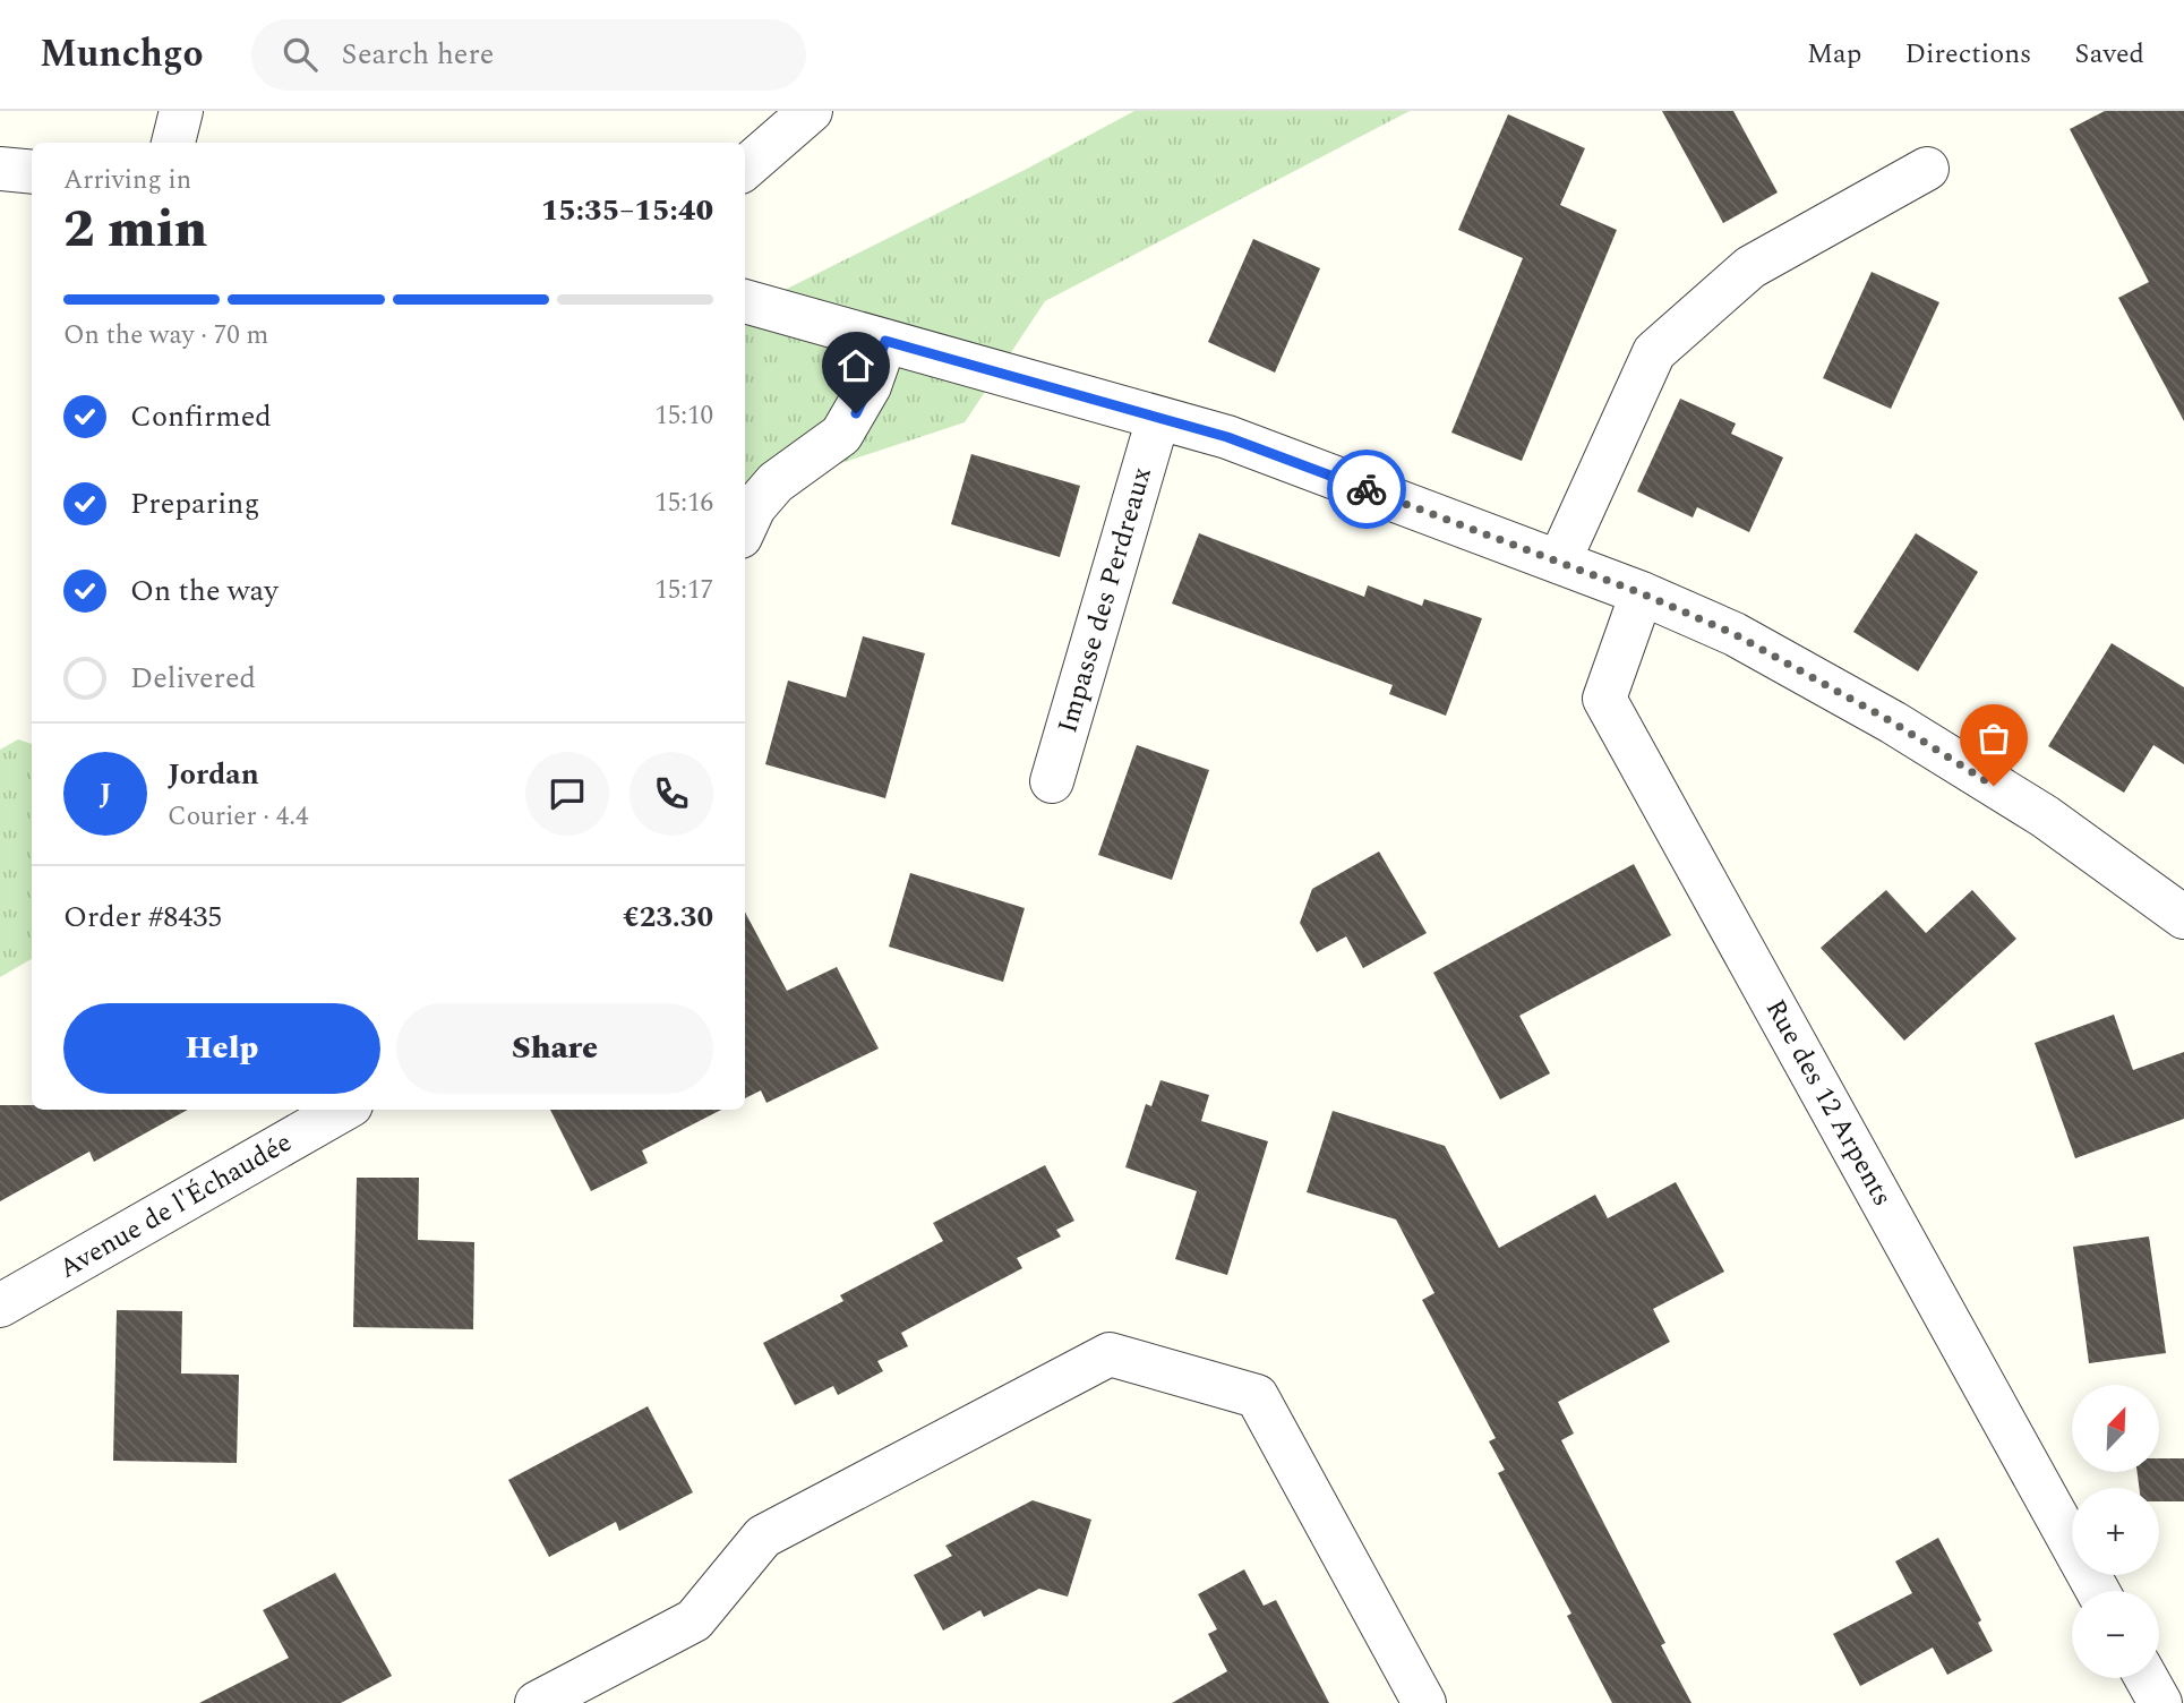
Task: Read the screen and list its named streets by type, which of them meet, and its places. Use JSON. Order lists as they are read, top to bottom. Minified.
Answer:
{"streets":{"street":["Impasse des Perdreaux","Rue des 12 Arpents","Avenue de l'Échaudée"]},"north":"top right","page":{"header":"Munchgo","search":"Search here","nav":["Map","Directions","Saved"],"heading":["2 min","Arriving in","15:35–15:40"],"panel":["Jordan","Courier · 4.4","Order #8435","€23.30"],"bar":"On the way · 70 m","list":[["Confirmed","15:10"],["Preparing","15:16"],["On the way","15:17"],"Delivered"],"round":"J","buttons":["Help","Share"],"map_buttons":["+","−"]}}
